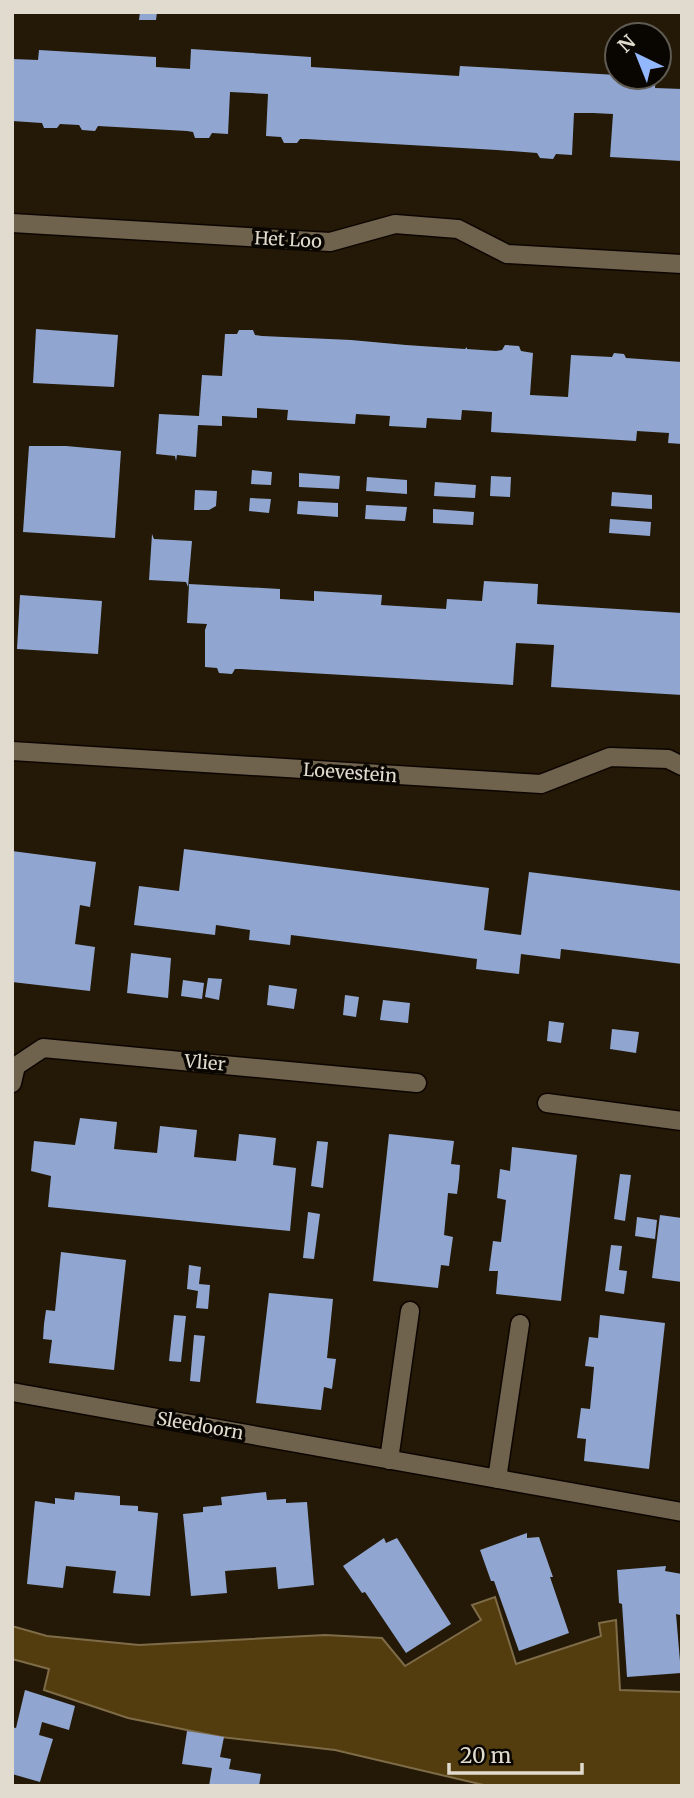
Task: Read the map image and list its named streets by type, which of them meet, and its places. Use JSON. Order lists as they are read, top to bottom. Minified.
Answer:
{"streets":{"street":["Het Loo","Loevestein","Vlier","Sleedoorn"]},"scale_bar":"20 m","north":"top left"}
